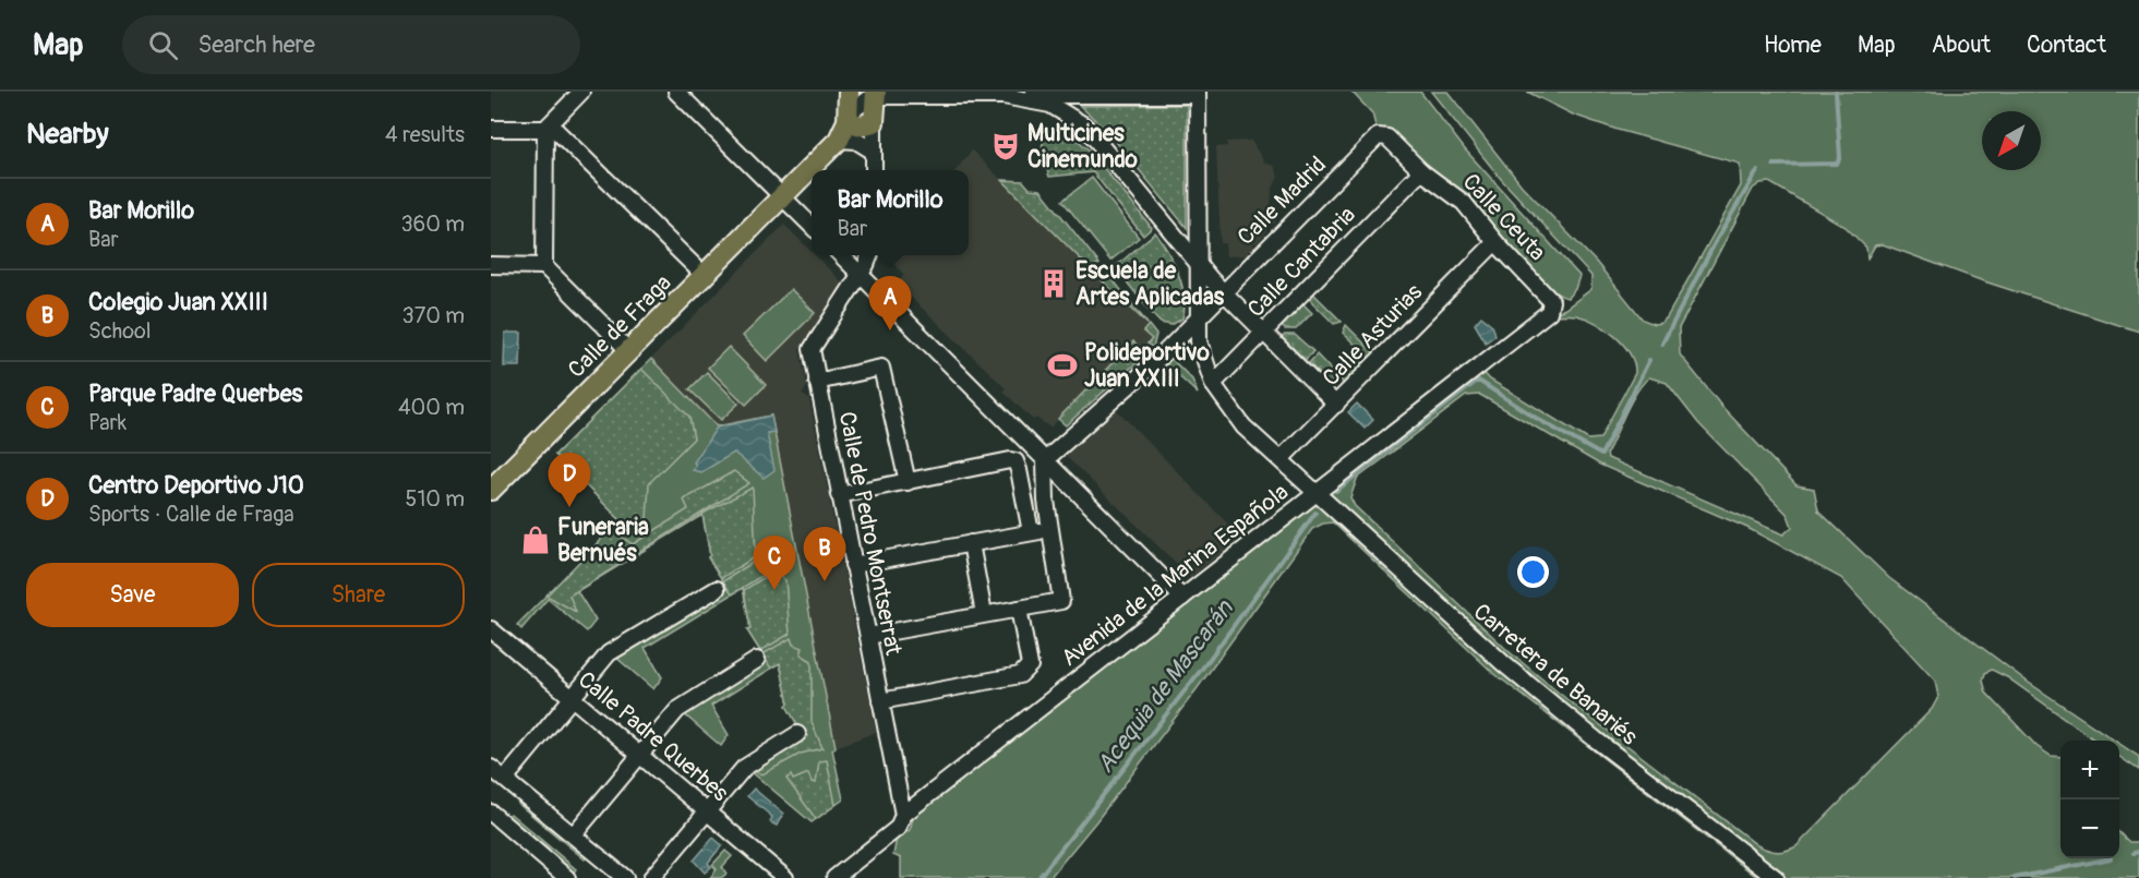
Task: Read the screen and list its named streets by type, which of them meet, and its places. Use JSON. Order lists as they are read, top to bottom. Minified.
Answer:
{"streets":{"main road":["Calle de Fraga"],"street":["Calle Madrid","Calle Ceuta","Calle Cantabria","Calle Asturias","Calle de Pedro Montserrat","Avenida de la Marina Española","Carretera de Banariés","Calle Padre Querbes"]},"crossings":[["Calle Madrid","Calle Ceuta"],["Calle Madrid","Carretera de Banariés"],["Calle Ceuta","Calle Cantabria"],["Calle Ceuta","Calle Asturias"],["Calle Ceuta","Avenida de la Marina Española"],["Calle Cantabria","Carretera de Banariés"],["Calle Asturias","Carretera de Banariés"],["Calle de Pedro Montserrat","Avenida de la Marina Española"],["Avenida de la Marina Española","Carretera de Banariés"]],"water":["Acequia de Mascarán"],"places":{"theatre":["Multicines Cinemundo"],"building":["Escuela de Artes Aplicadas"],"sports":["Polideportivo Juan XXIII"],"shop":["Funeraria Bernués"]},"north":"bottom left","page":{"header":"Map","search":"Search here","nav":["Home","Map","About","Contact"],"heading":["Nearby","4 results"],"popup":["Bar Morillo","Bar"],"list":[{"mark":"A","name":"Bar Morillo","note":"Bar","value":"360 m"},{"mark":"B","name":"Colegio Juan XXIII","note":"School","value":"370 m"},{"mark":"C","name":"Parque Padre Querbes","note":"Park","value":"400 m"},{"mark":"D","name":"Centro Deportivo J10","note":"Sports · Calle de Fraga","value":"510 m"}],"pins":["A","D","B","C"],"buttons":["Save","Share"],"map_buttons":["+","−"]}}
